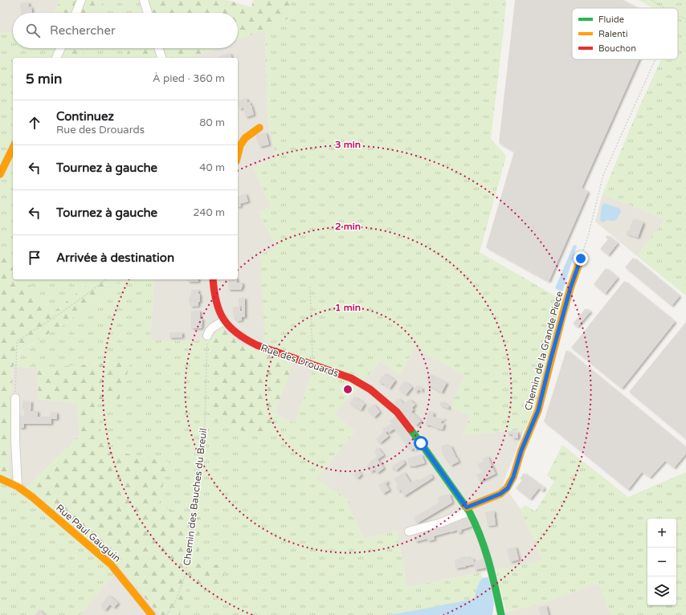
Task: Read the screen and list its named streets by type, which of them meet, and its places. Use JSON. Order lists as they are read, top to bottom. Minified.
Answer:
{"streets":{"street":["Chemin de la Grande Piece","Rue des Drouards","Rue Paul Gauguin"],"path":["Chemin des Bauches du Breuil"]},"crossings":[["Chemin de la Grande Piece","Rue des Drouards"]],"legend":["Fluide","Ralenti","Bouchon"],"page":{"search":"Rechercher","heading":["5 min","À pied · 360 m"],"list":[["Continuez","Rue des Drouards","80 m"],["Tournez à gauche","40 m"],["Tournez à gauche","240 m"],"Arrivée à destination"],"map_buttons":["+","−"]},"rings":["3 min","2 min","1 min"]}
